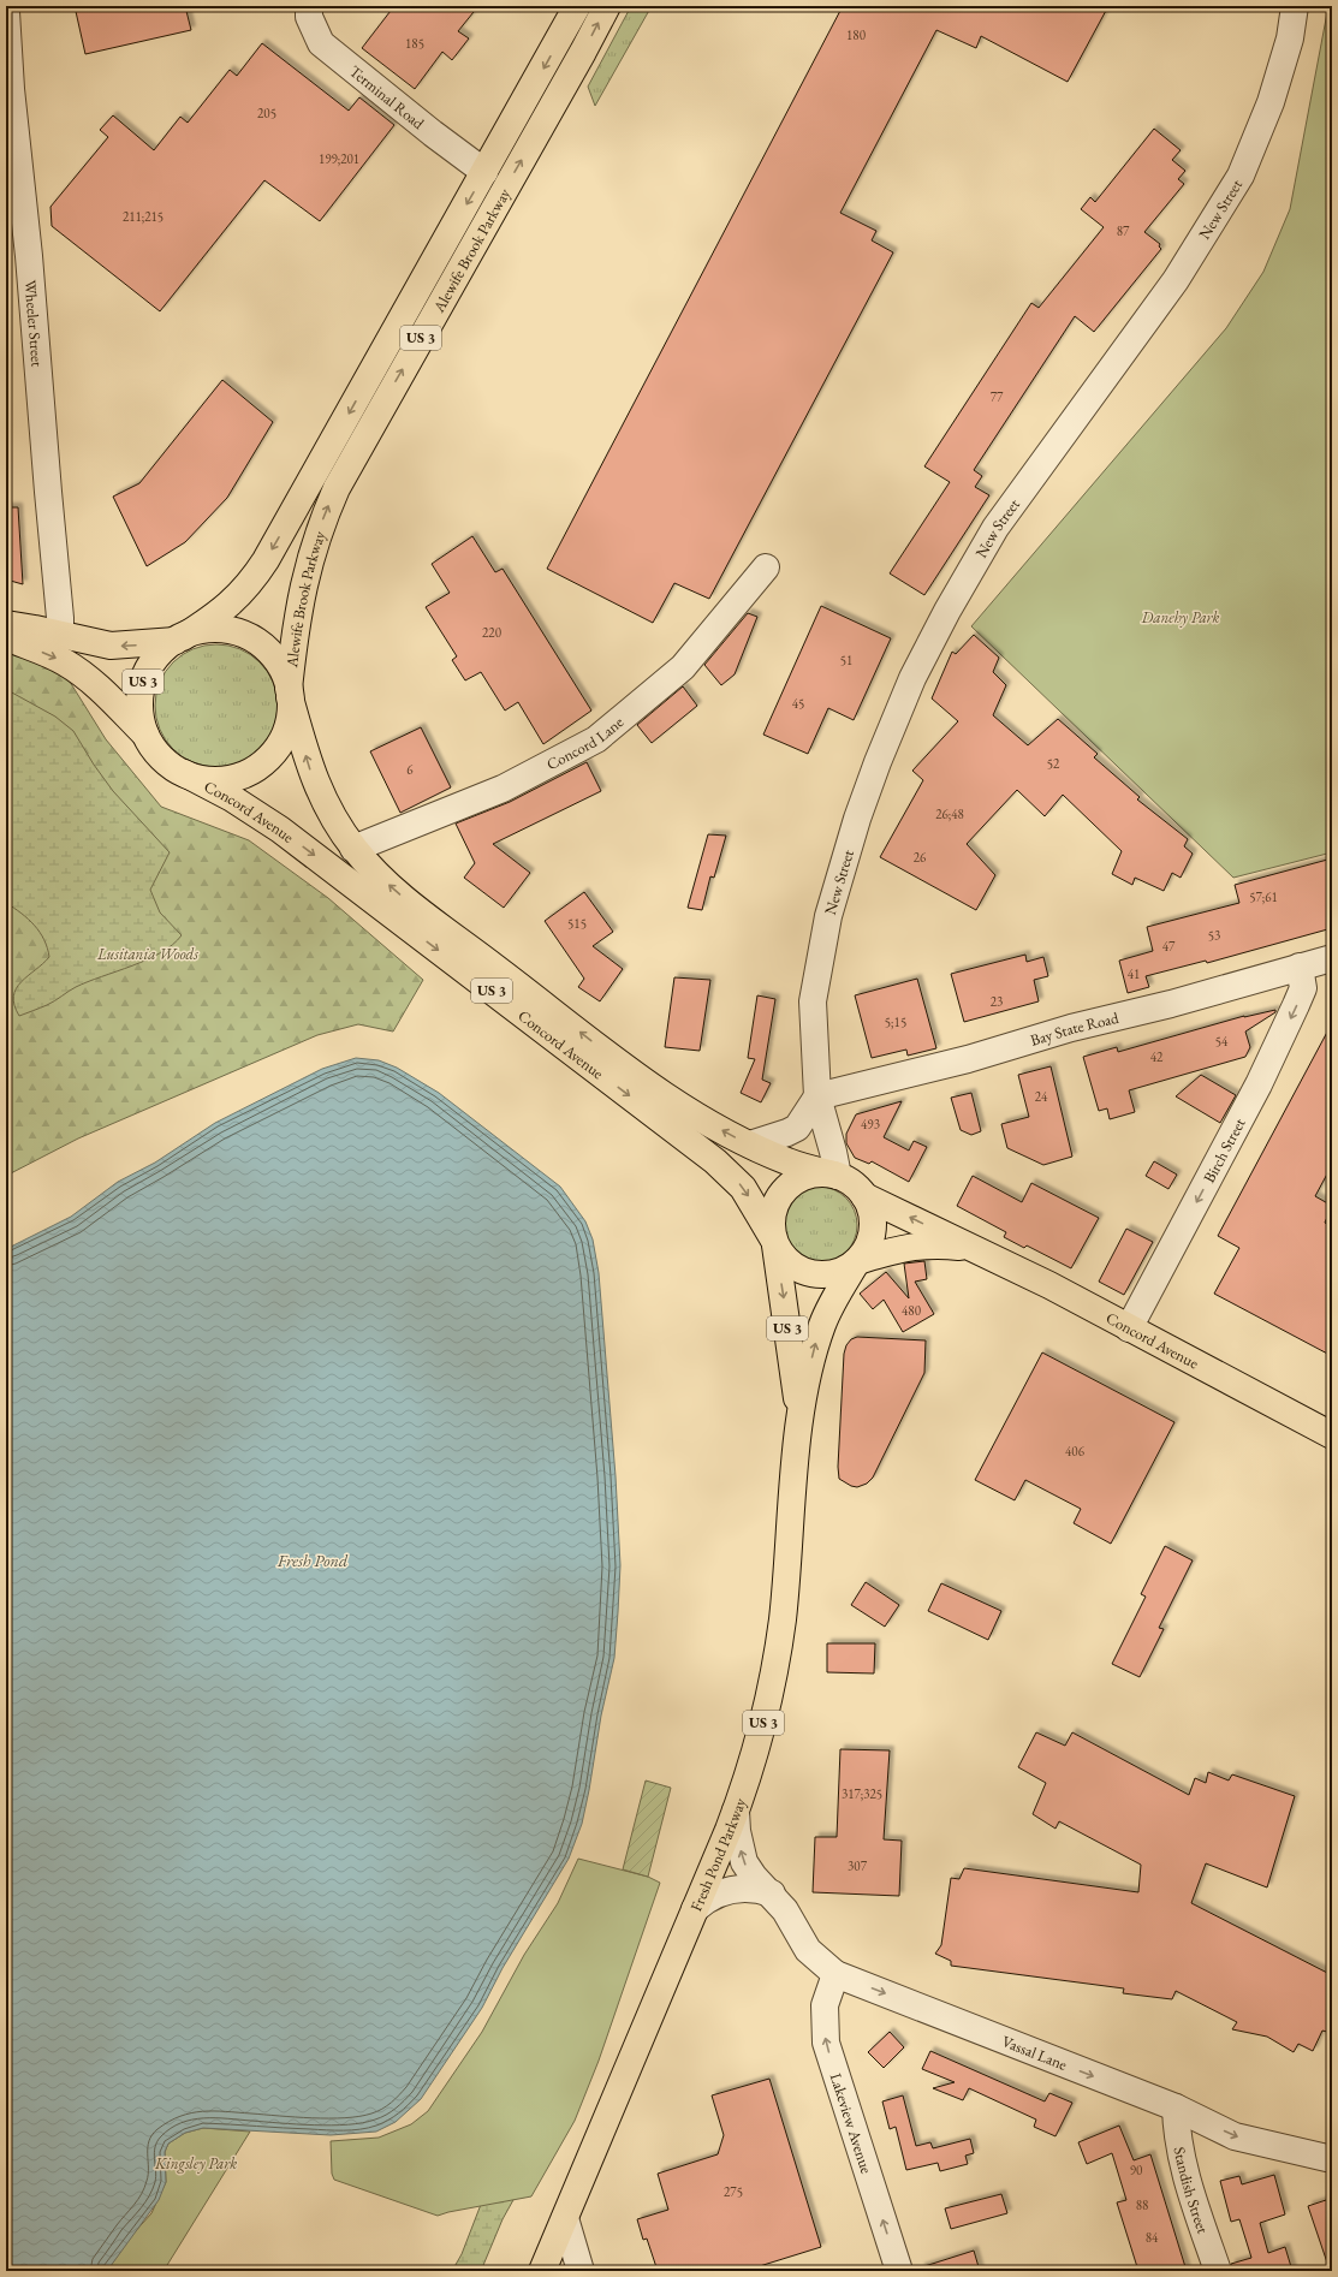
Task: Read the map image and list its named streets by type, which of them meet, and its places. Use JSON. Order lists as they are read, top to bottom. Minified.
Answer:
{"streets":{"main road":["Alewife Brook Parkway","US 3","Concord Avenue","Fresh Pond Parkway"],"street":["Terminal Road","New Street","Wheeler Street","Concord Lane","Bay State Road","Birch Street","Vassal Lane","Lakeview Avenue","Standish Street"]},"crossings":[["Terminal Road","Alewife Brook Parkway"],["New Street","US 3"],["New Street","Concord Avenue"],["New Street","Bay State Road"],["New Street","Fresh Pond Parkway"],["Alewife Brook Parkway","US 3"],["Alewife Brook Parkway","Concord Avenue"],["US 3","Concord Avenue"],["US 3","Fresh Pond Parkway"],["Concord Lane","Concord Avenue"],["Concord Avenue","Birch Street"],["Concord Avenue","Fresh Pond Parkway"],["Bay State Road","Birch Street"],["Fresh Pond Parkway","Vassal Lane"],["Vassal Lane","Lakeview Avenue"],["Vassal Lane","Standish Street"]],"one_way":["Birch Street","Lakeview Avenue"],"water":["Fresh Pond"],"parks":["Danehy Park","Lusitania Woods","Kingsley Park"],"house_numbers":["180","185","205","199;201","211;215","87","77","220","51","45","52","6","26;48","26","57;61","515","53","47","41","23","5;15","54","42","24","493","480","406","317;325","307","90","275","88","84"]}
